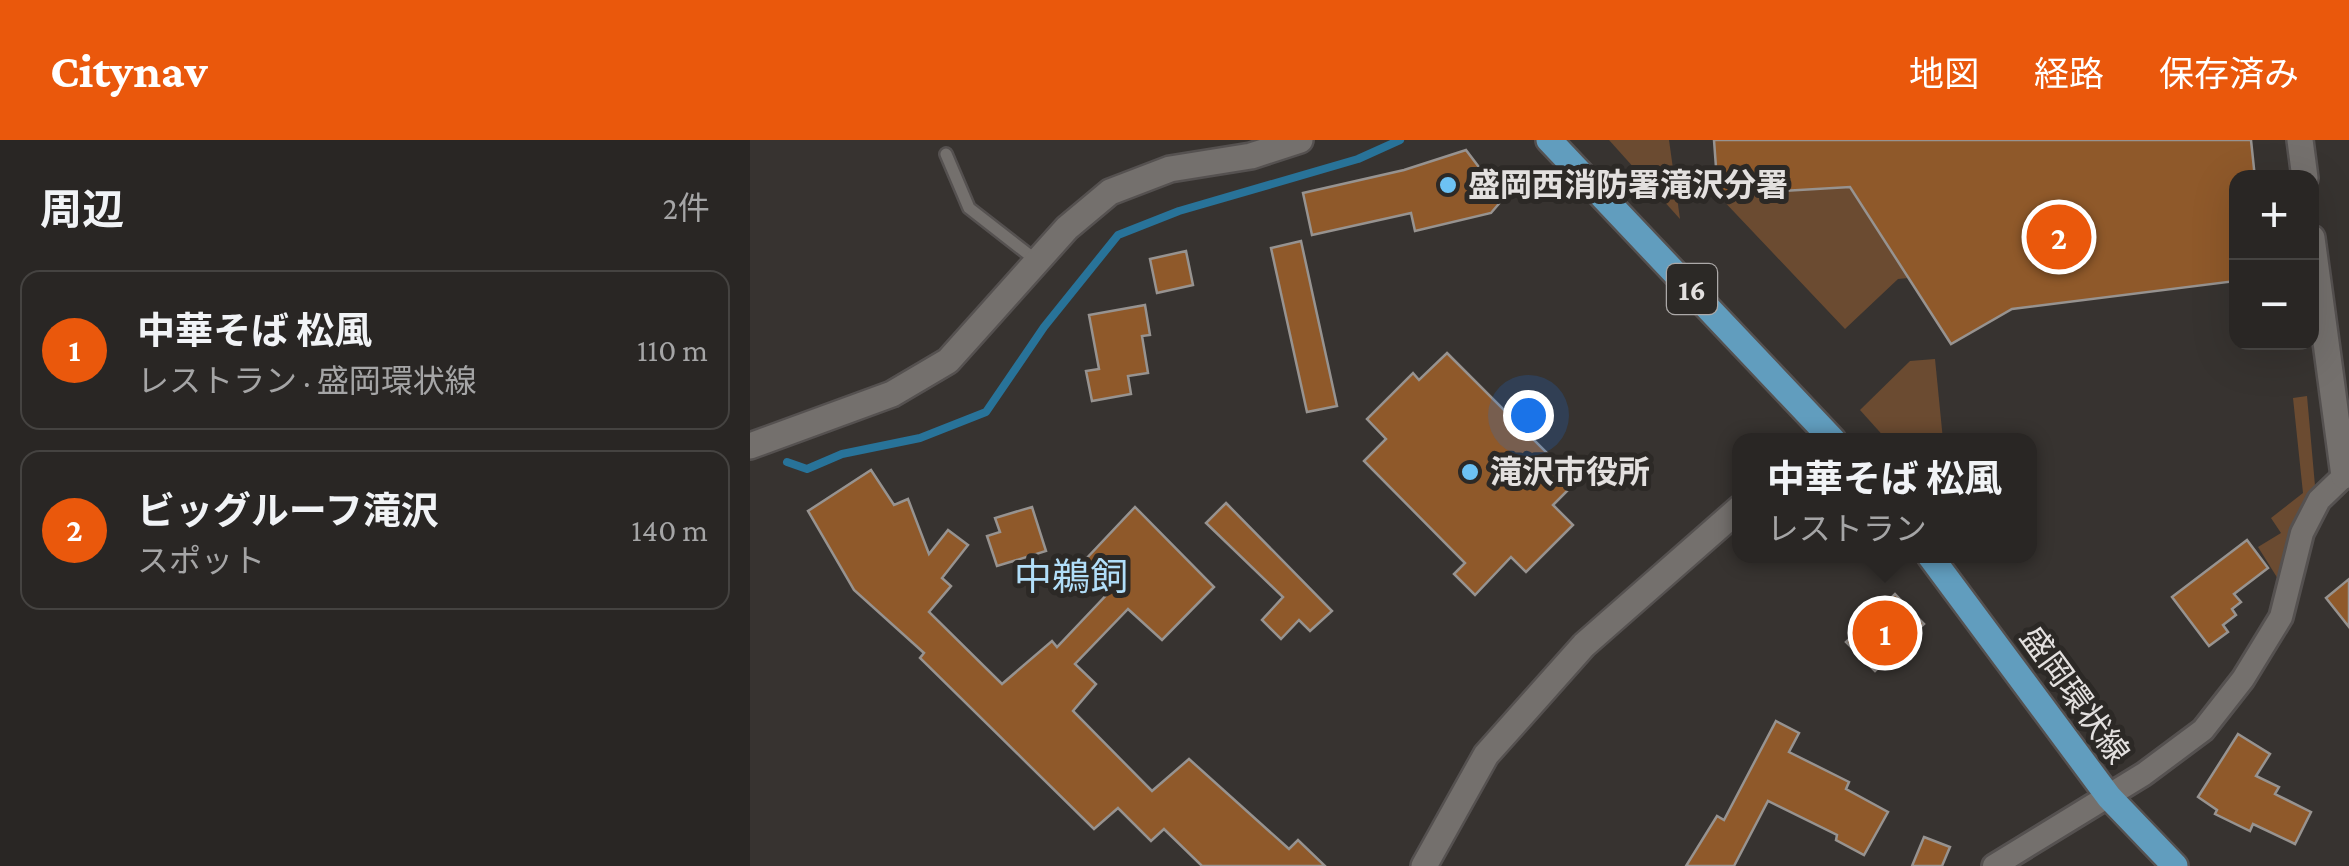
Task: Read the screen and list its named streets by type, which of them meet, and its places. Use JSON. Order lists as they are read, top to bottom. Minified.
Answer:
{"streets":{"main road":["16","盛岡環状線"]},"districts":["中鵜飼"],"places":["盛岡西消防署滝沢分署","滝沢市役所"],"page":{"header":"Citynav","nav":["地図","経路","保存済み"],"heading":["周辺","2件"],"map_buttons":["+","−"],"pins":["2","1"],"list":[{"mark":"1","name":"中華そば 松風","note":"レストラン · 盛岡環状線","value":"110 m"},{"mark":"2","name":"ビッグルーフ滝沢","note":"スポット","value":"140 m"}],"popup":["中華そば 松風","レストラン"]}}
